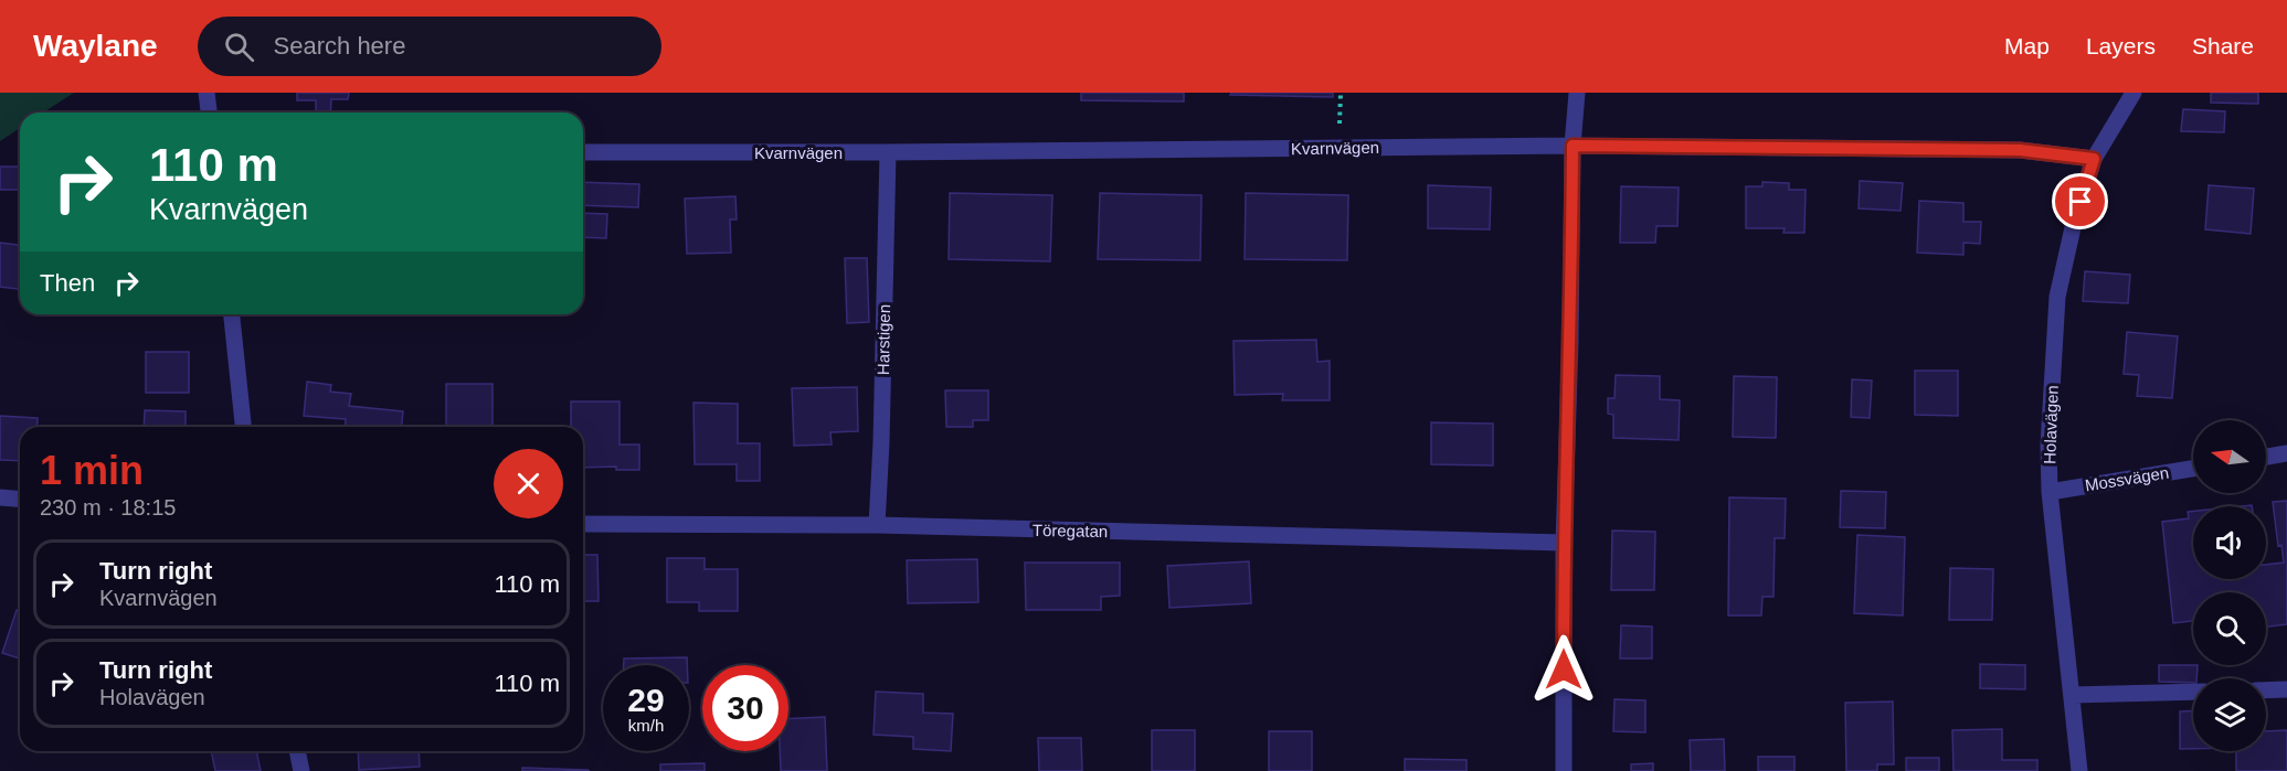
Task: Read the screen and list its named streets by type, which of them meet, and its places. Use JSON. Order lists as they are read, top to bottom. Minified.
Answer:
{"streets":{"street":["Kvarnvägen","Harstigen","Holavägen","Mossvägen","Töregatan"]},"crossings":[["Kvarnvägen","Harstigen"],["Kvarnvägen","Holavägen"],["Harstigen","Töregatan"],["Holavägen","Mossvägen"]],"north":"left","page":{"header":"Waylane","search":"Search here","nav":["Map","Layers","Share"],"turn":["110 m","Kvarnvägen"],"then":"Then","heading":["1 min","230 m · 18:15"],"list":[{"name":"Turn right","note":"Kvarnvägen","value":"110 m"},{"name":"Turn right","note":"Holavägen","value":"110 m"}],"speed":"29 km/h","limit":"30"}}
